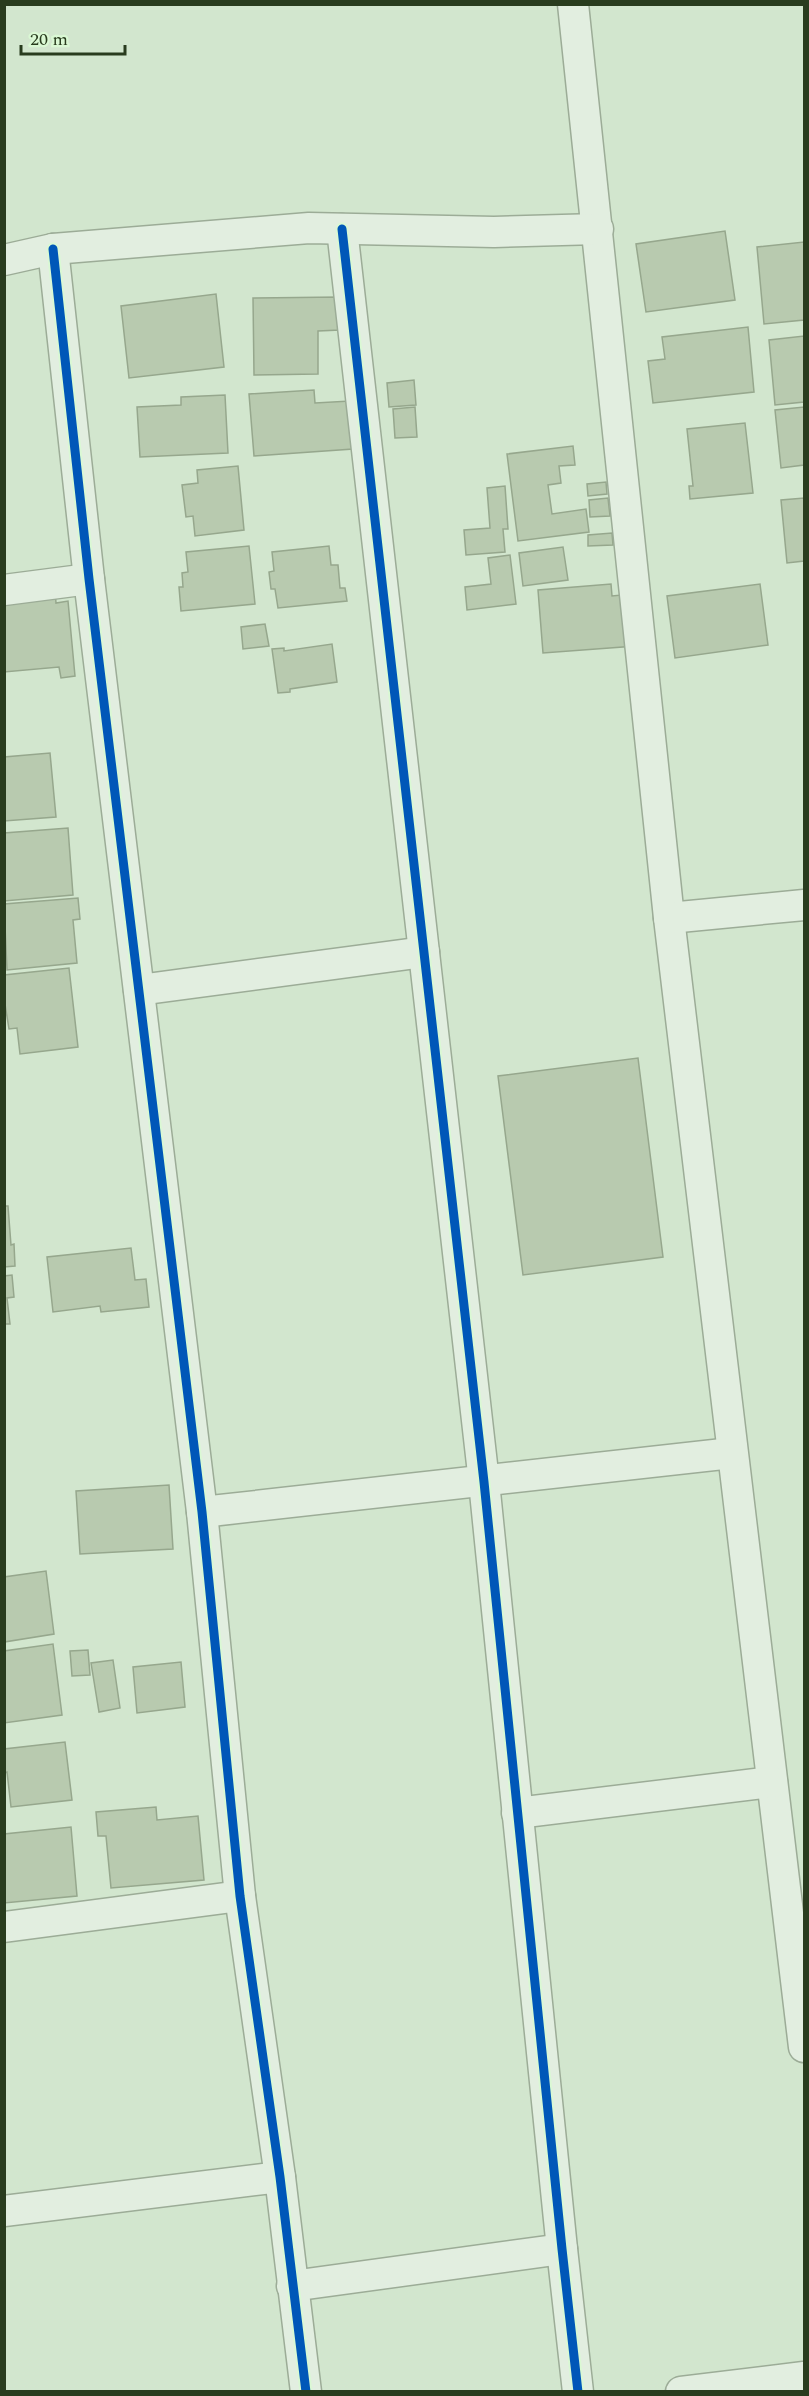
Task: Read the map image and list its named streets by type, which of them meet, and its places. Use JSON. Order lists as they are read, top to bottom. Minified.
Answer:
{"scale_bar":"20 m"}
